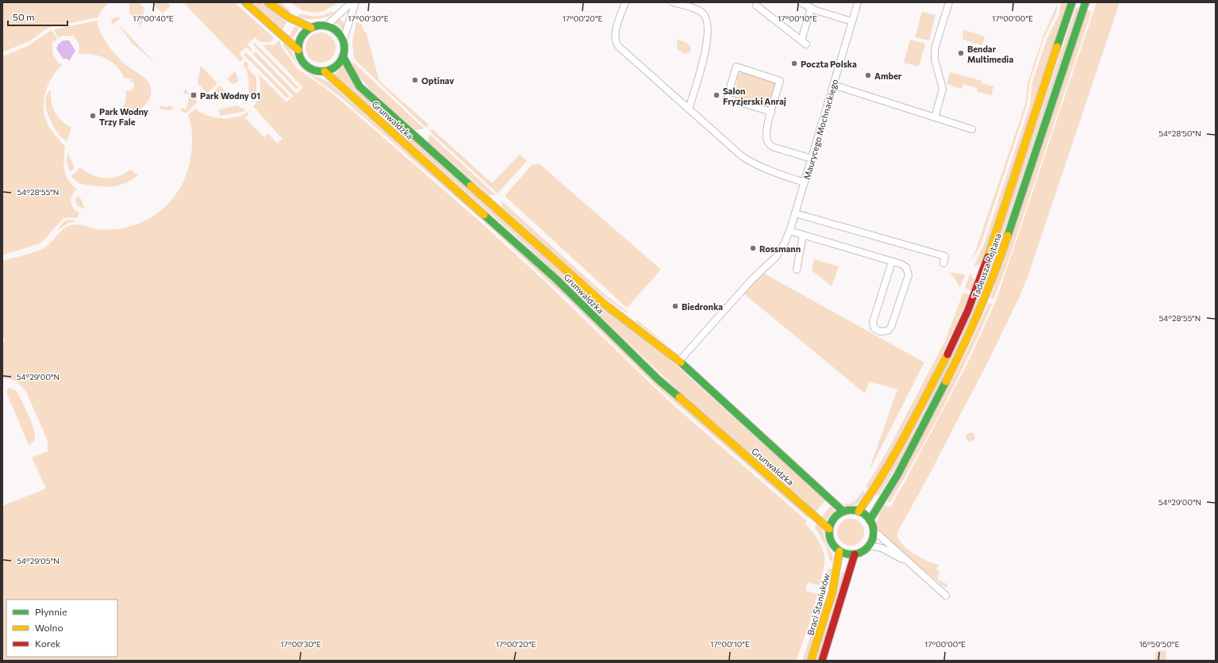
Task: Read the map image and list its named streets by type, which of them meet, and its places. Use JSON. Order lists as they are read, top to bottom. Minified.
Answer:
{"streets":{"street":["Grunwaldzka","Maurycego Mochnackiego","Tadeusza Rejtana","Braci Staniuków"]},"crossings":[["Grunwaldzka","Maurycego Mochnackiego"],["Grunwaldzka","Tadeusza Rejtana"],["Grunwaldzka","Braci Staniuków"],["Tadeusza Rejtana","Braci Staniuków"]],"places":{"other":["Bendar Multimedia","Poczta Polska","Amber","Optinav","Salon Fryzjerski Anraj","Park Wodny Trzy Fale","Rossmann","Biedronka"],"transit":["Park Wodny 01"]},"legend":["Płynnie","Wolno","Korek"],"scale_bar":"50 m","coordinates":["17°00'40\"E","17°00'30\"E","17°00'20\"E","17°00'10\"E","17°00'00\"E","54°28'50\"N","54°28'55\"N","54°29'00\"N","54°29'05\"N","16°59'50\"E"]}
